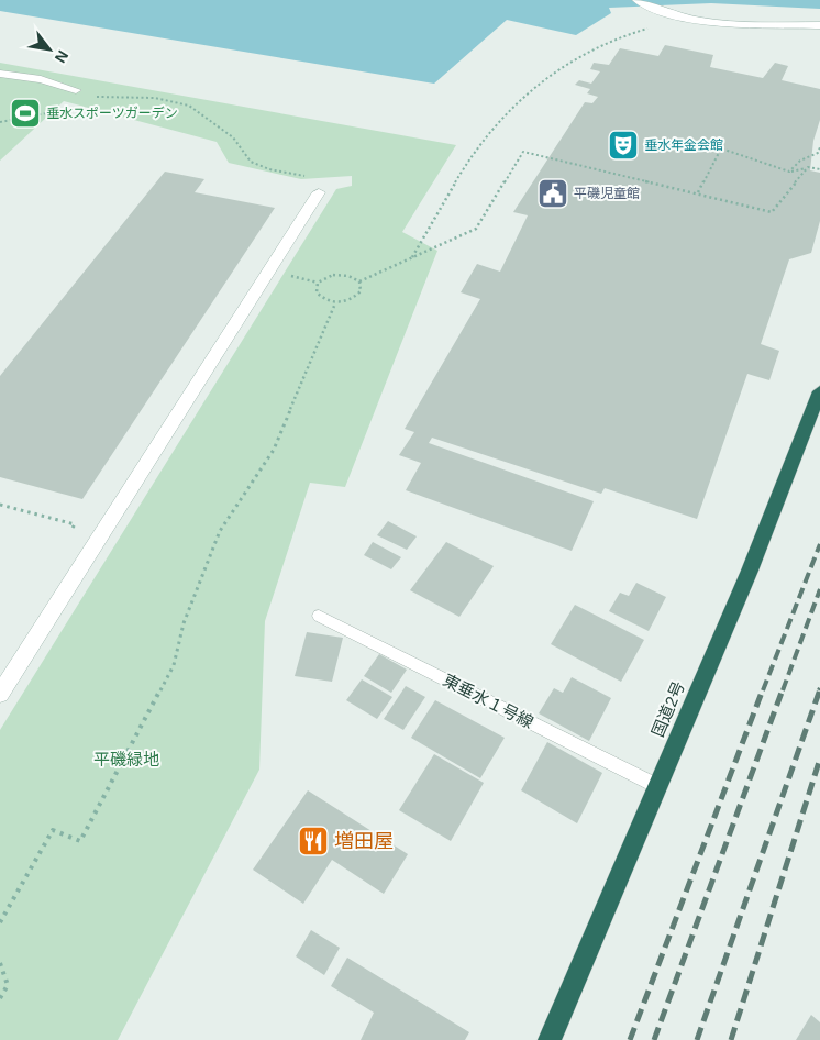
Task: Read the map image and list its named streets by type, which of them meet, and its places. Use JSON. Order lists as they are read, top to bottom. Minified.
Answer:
{"streets":{"highway":["国道2号"],"lane":["東垂水１号線"]},"crossings":[["東垂水１号線","国道2号"]],"parks":["平磯緑地"],"places":{"sports":["垂水スポーツガーデン"],"theatre":["垂水年金会館"],"public building":["平磯児童館"],"restaurant":["増田屋"]},"north":"bottom right"}
